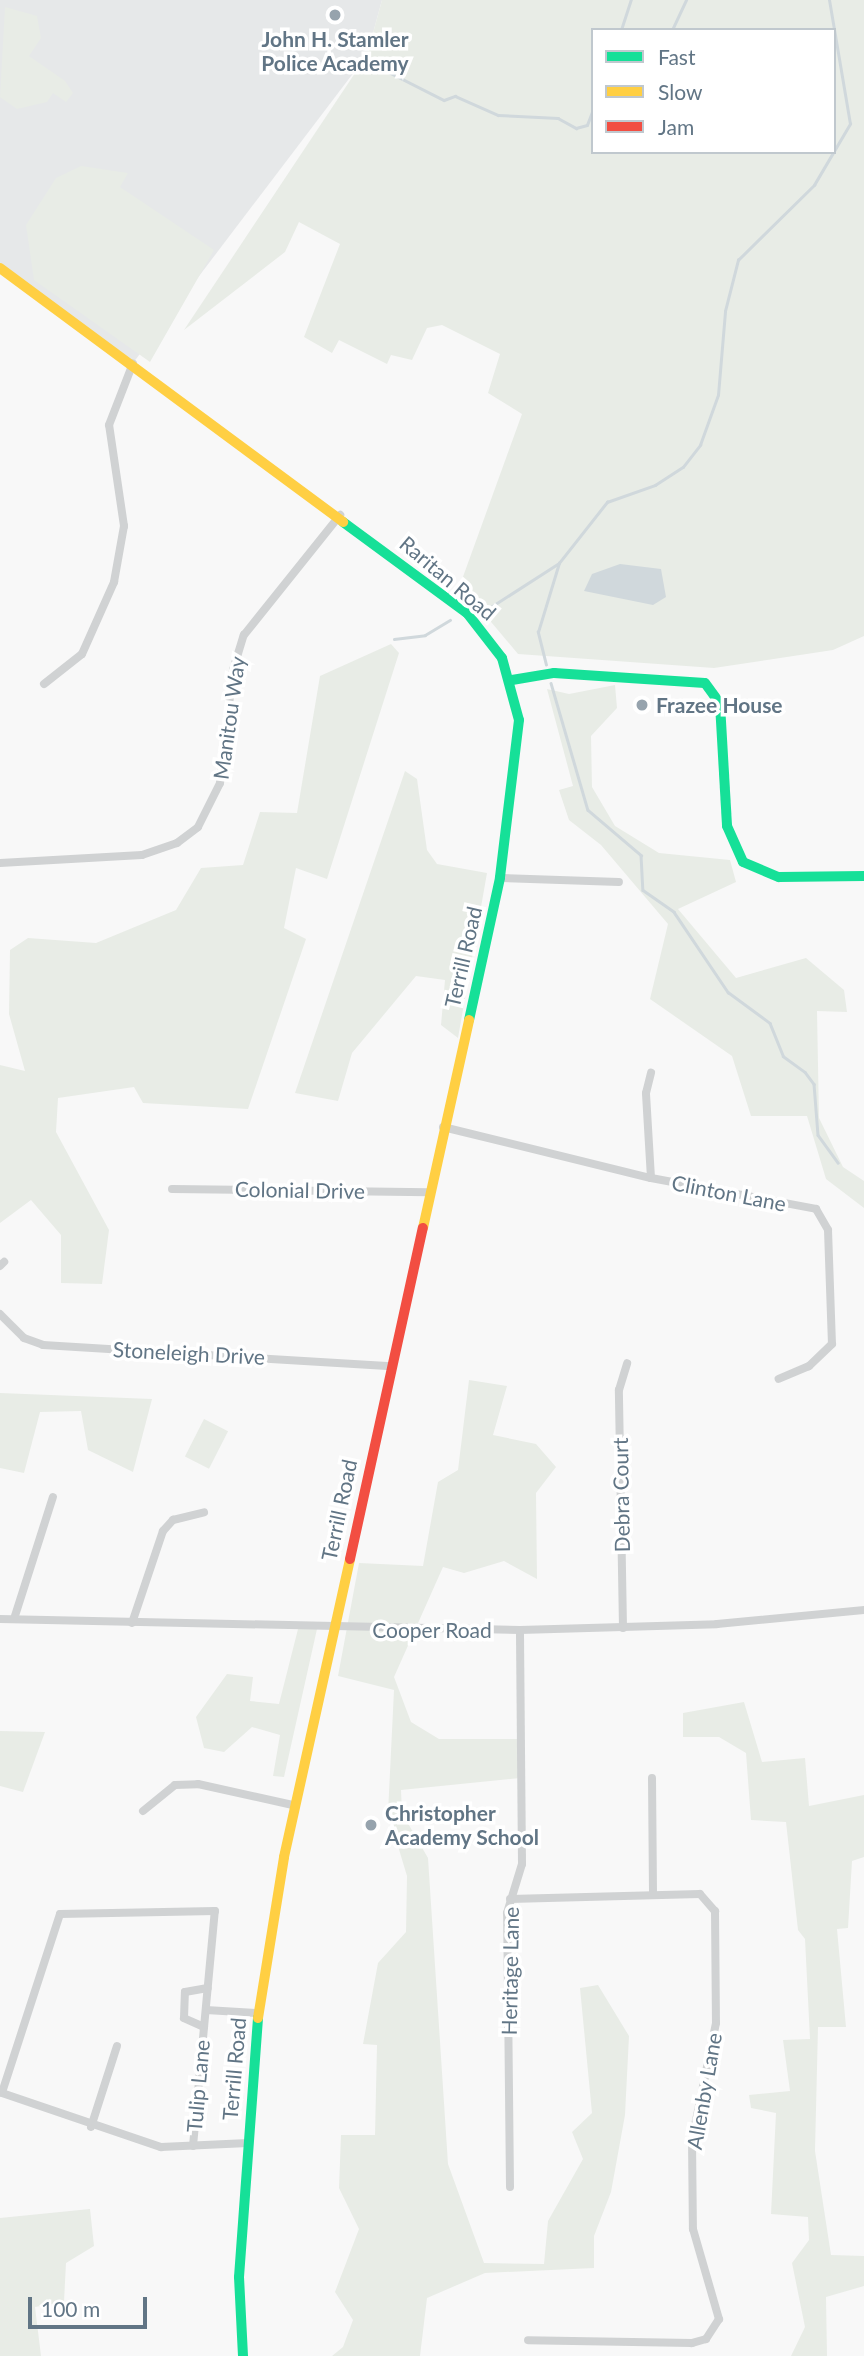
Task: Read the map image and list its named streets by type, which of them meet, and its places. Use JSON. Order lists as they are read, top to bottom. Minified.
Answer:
{"streets":{"street":["Raritan Road","Manitou Way","Terrill Road","Colonial Drive","Clinton Lane","Stoneleigh Drive","Debra Court","Cooper Road","Heritage Lane","Tulip Lane","Allenby Lane"]},"crossings":[["Raritan Road","Manitou Way"],["Raritan Road","Terrill Road"],["Terrill Road","Colonial Drive"],["Terrill Road","Clinton Lane"],["Terrill Road","Stoneleigh Drive"],["Terrill Road","Cooper Road"],["Debra Court","Cooper Road"],["Cooper Road","Heritage Lane"],["Heritage Lane","Allenby Lane"]],"places":["John H. Stamler Police Academy","Frazee House","Christopher Academy School"],"legend":["Fast","Slow","Jam"],"scale_bar":"100 m"}
